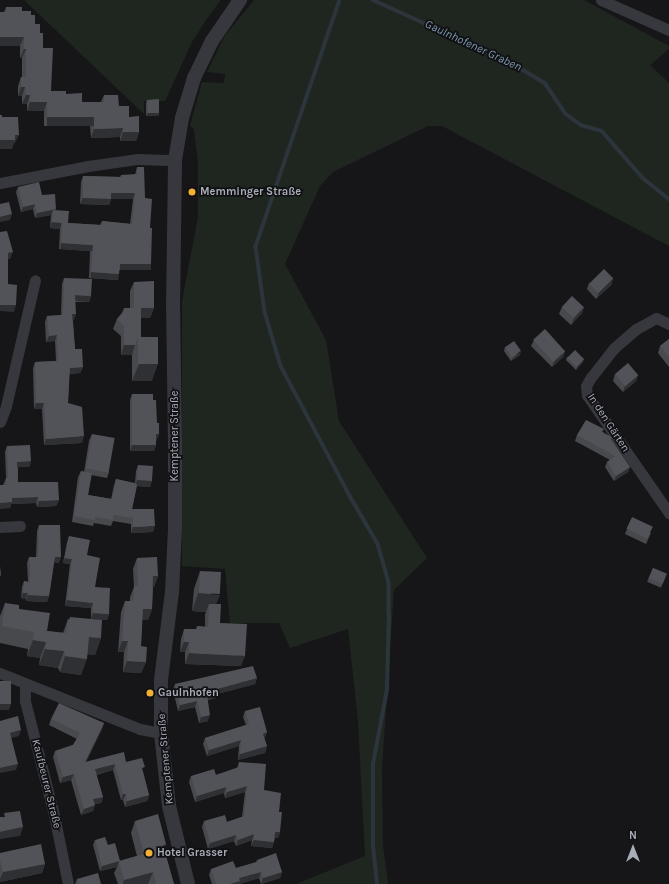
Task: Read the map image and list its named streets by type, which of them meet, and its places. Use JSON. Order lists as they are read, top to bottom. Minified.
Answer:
{"streets":{"street":["In den Gärten","Kemptener Straße","Kaufbeurer Straße"]},"water":["Gaulnhofener Graben"],"places":["Memminger Straße","Gaulnhofen","Hotel Grasser"],"north":"top"}
